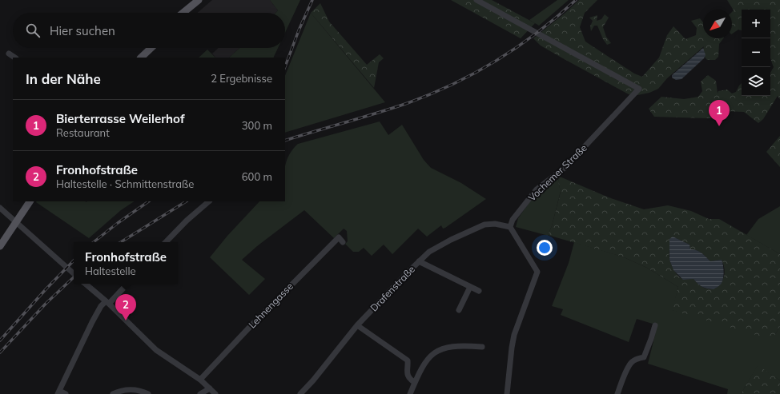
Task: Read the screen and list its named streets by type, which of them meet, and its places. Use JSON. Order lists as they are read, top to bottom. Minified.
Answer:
{"streets":{"street":["Vochemer Straße","Drafenstraße","Lehnengasse"]},"crossings":[["Vochemer Straße","Drafenstraße"]],"north":"bottom left","page":{"map_buttons":["+","−"],"search":"Hier suchen","heading":["In der Nähe","2 Ergebnisse"],"list":[{"mark":"1","name":"Bierterrasse Weilerhof","note":"Restaurant","value":"300 m"},{"mark":"2","name":"Fronhofstraße","note":"Haltestelle · Schmittenstraße","value":"600 m"}],"pins":["1","2"],"popup":["Fronhofstraße","Haltestelle"]}}
